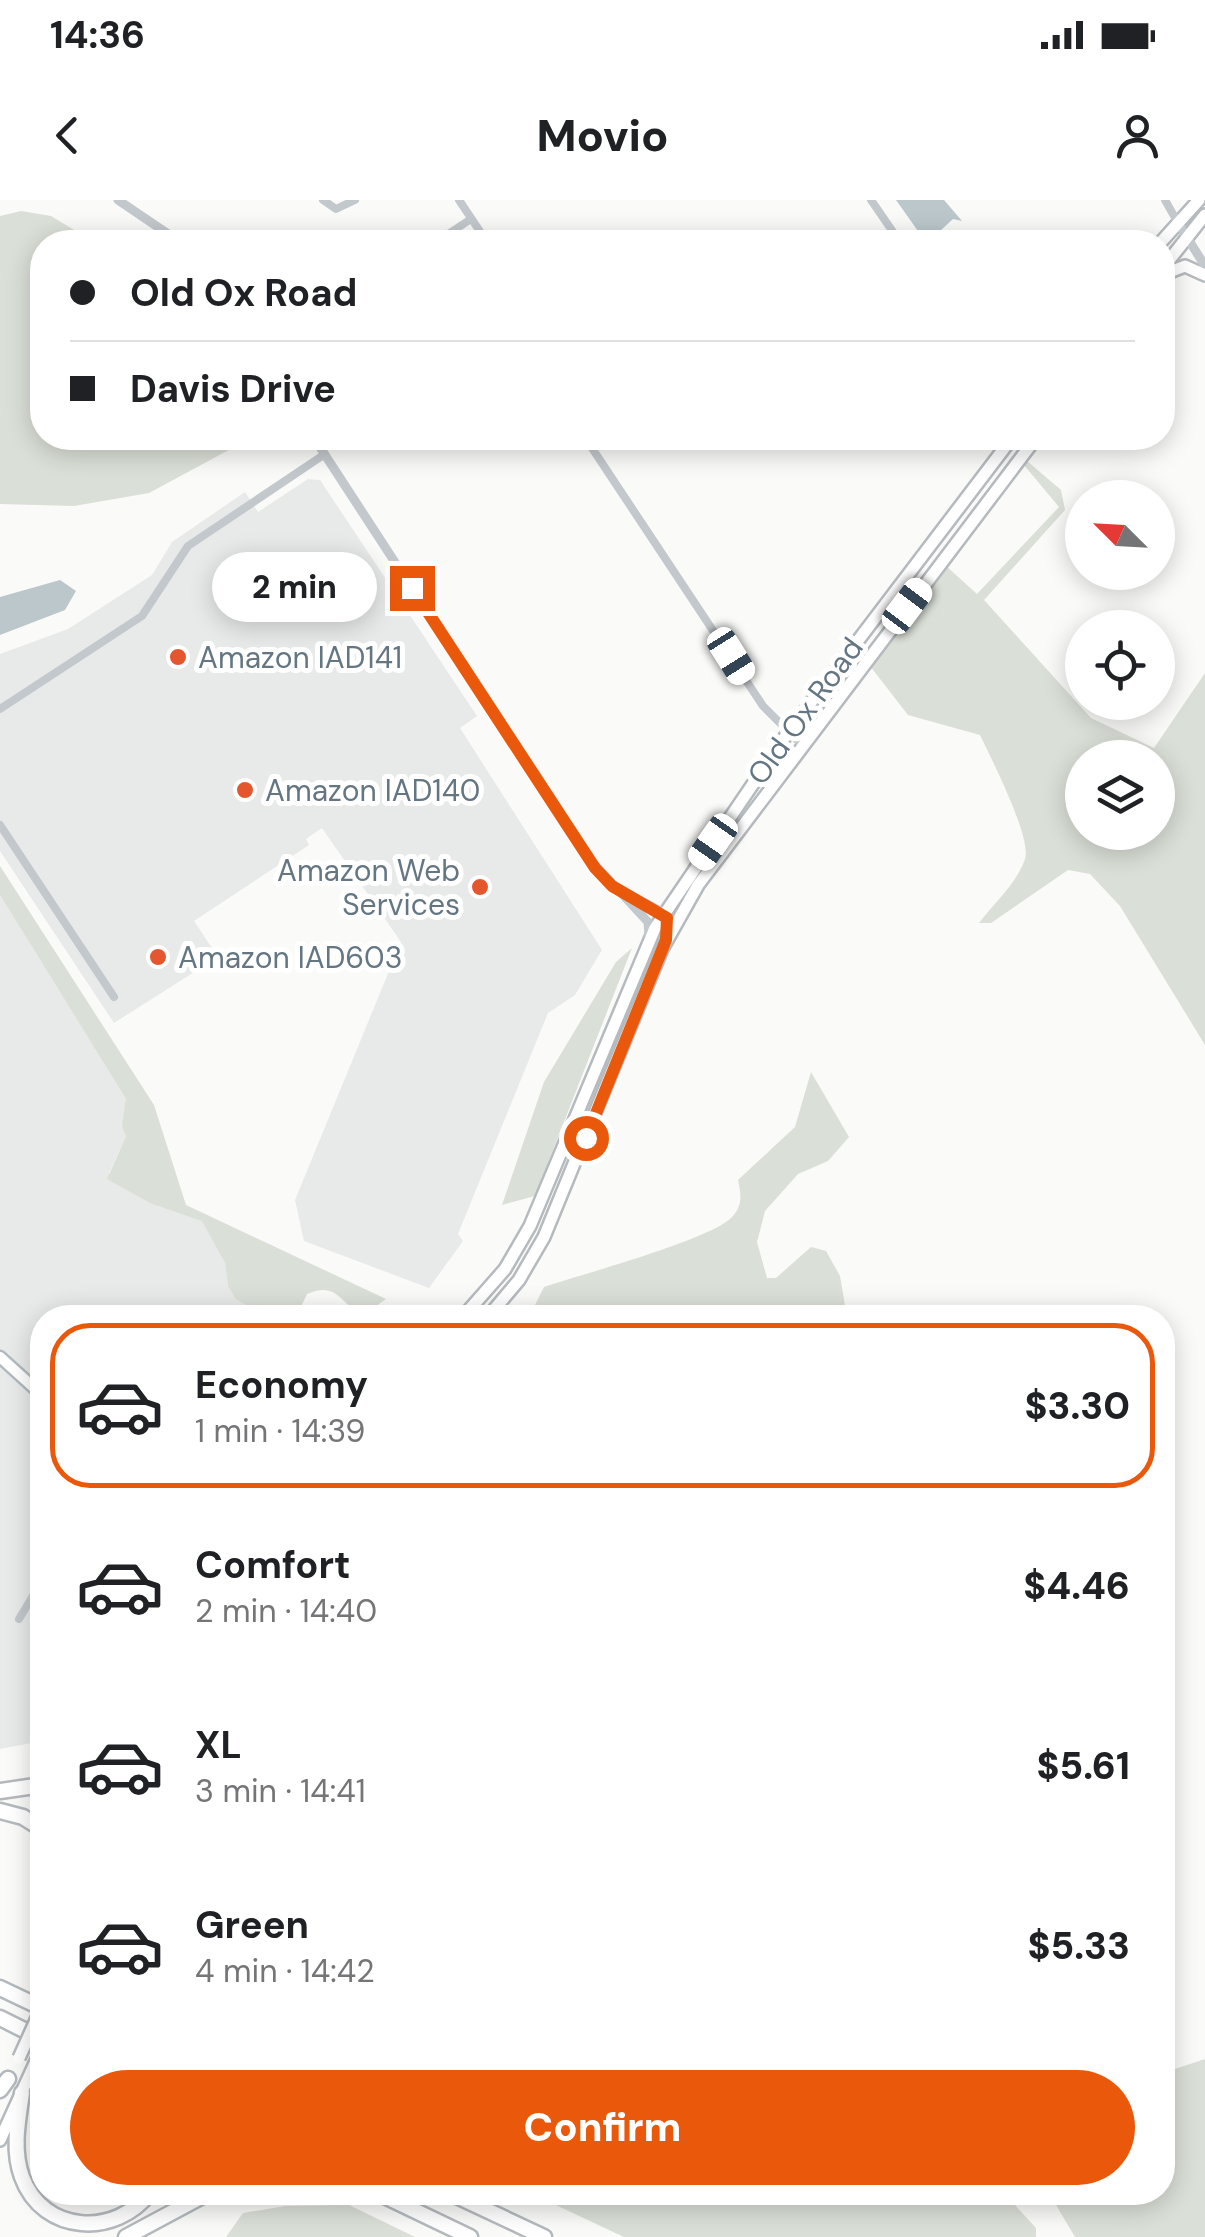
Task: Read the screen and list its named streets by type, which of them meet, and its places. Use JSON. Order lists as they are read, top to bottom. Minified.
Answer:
{"streets":{"main road":["Old Ox Road"]},"places":["Amazon IAD141","Amazon IAD140","Amazon Web Services","Amazon IAD603"],"north":"top left","page":{"status":"14:36","header":"Movio","banner":["Old Ox Road","Davis Drive"],"bubble":"2 min","list":[{"name":"Economy","note":"1 min · 14:39","value":"$3.30"},{"name":"Comfort","note":"2 min · 14:40","value":"$4.46"},{"name":"XL","note":"3 min · 14:41","value":"$5.61"},{"name":"Green","note":"4 min · 14:42","value":"$5.33"}],"buttons":"Confirm"}}
